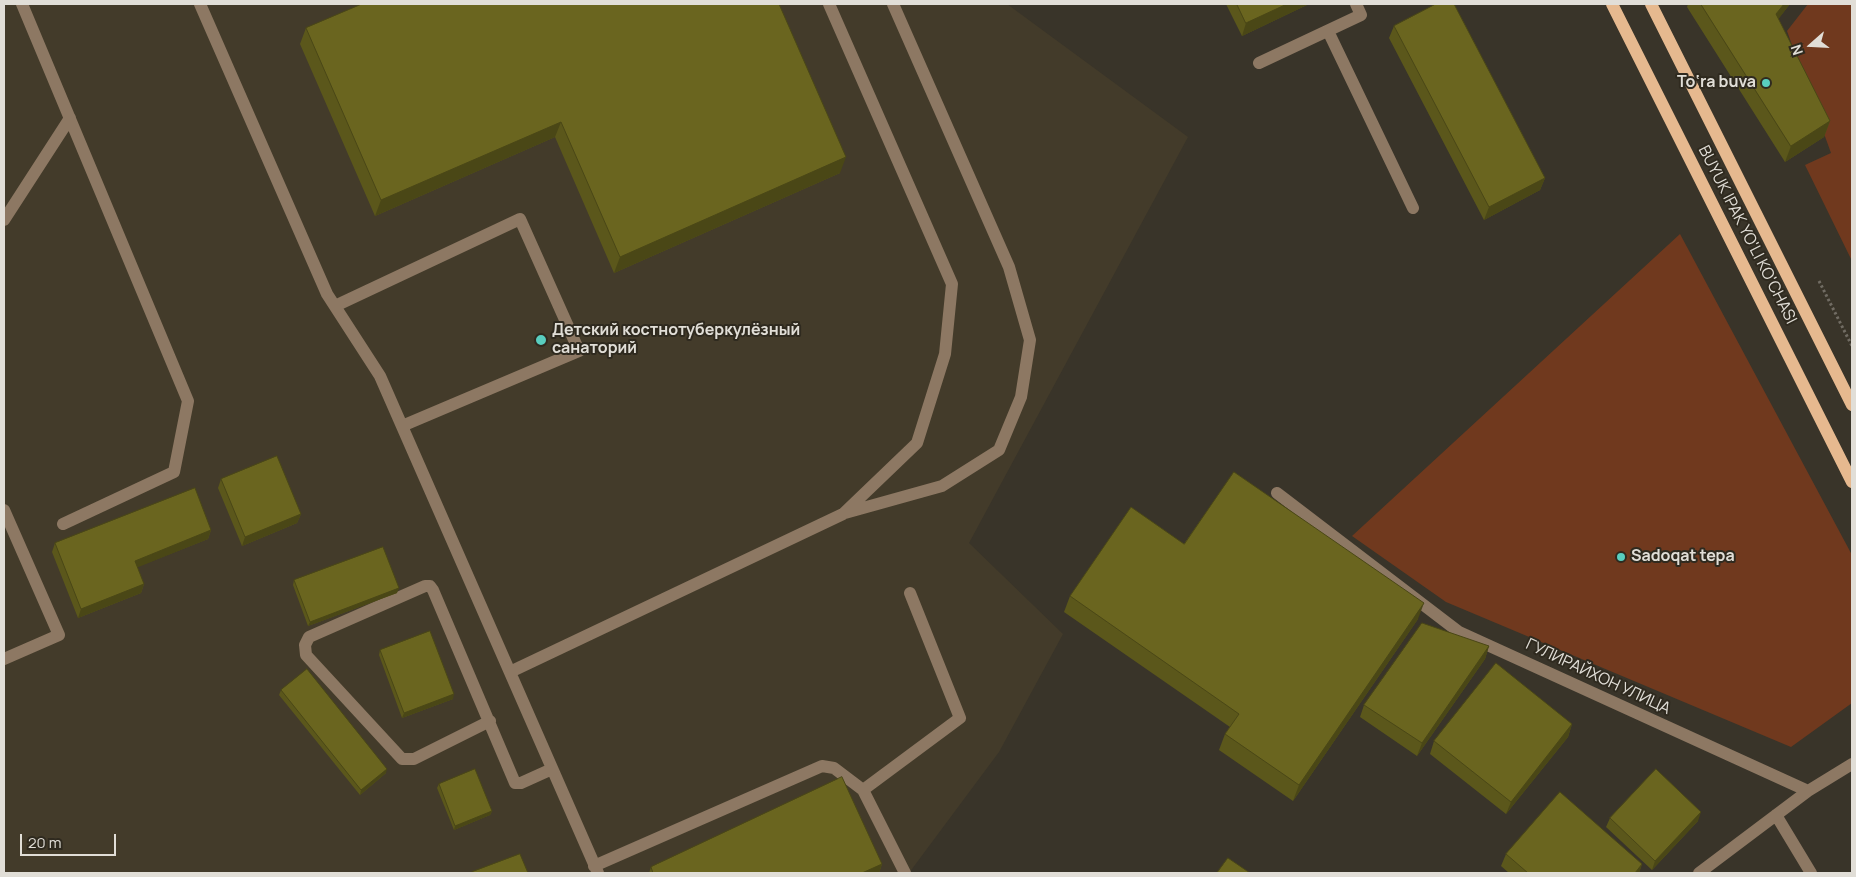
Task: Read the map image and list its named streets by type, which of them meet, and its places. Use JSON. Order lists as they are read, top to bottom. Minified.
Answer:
{"streets":{"main road":["BUYUK IPAK YO'LI KO'CHASI"],"street":["ГУЛИРАЙХОН УЛИЦА"]},"places":["To‘ra buva","Детский костнотуберкулёзный санаторий","Sadoqat tepa"],"scale_bar":"20 m","north":"left"}
